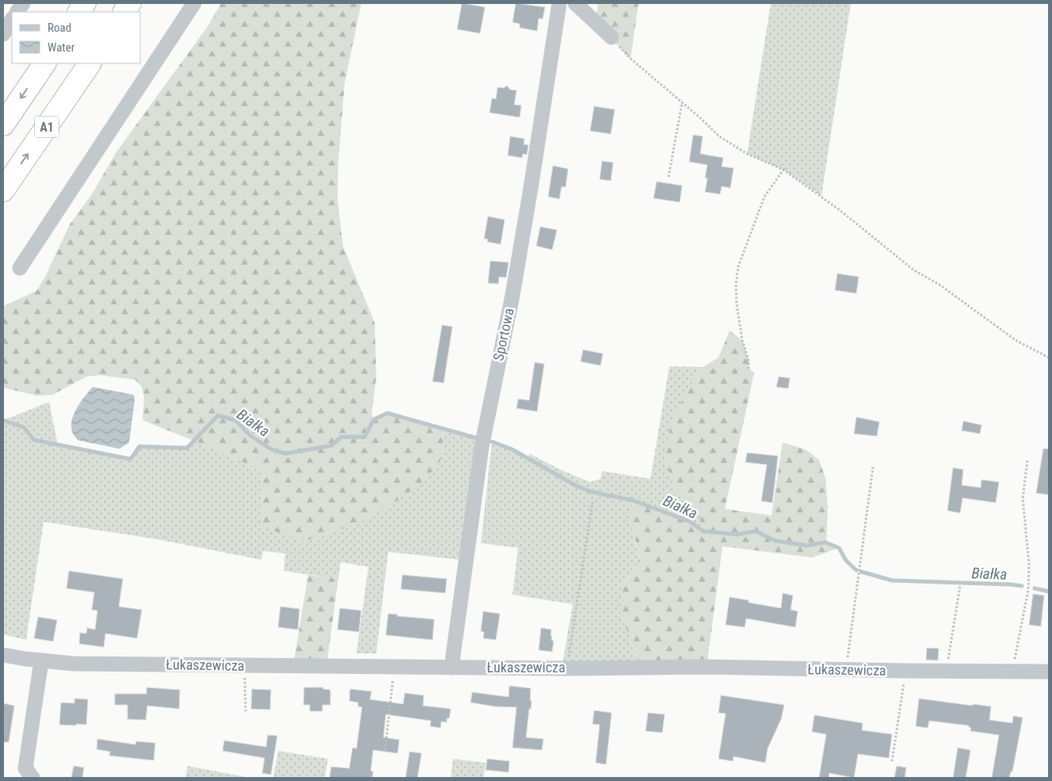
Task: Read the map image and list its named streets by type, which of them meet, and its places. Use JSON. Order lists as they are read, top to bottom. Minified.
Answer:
{"streets":{"highway":["A1"],"street":["Sportowa","Łukaszewicza"]},"crossings":[["Sportowa","Łukaszewicza"]],"water":["Białka"],"legend":["Road","Water"]}
